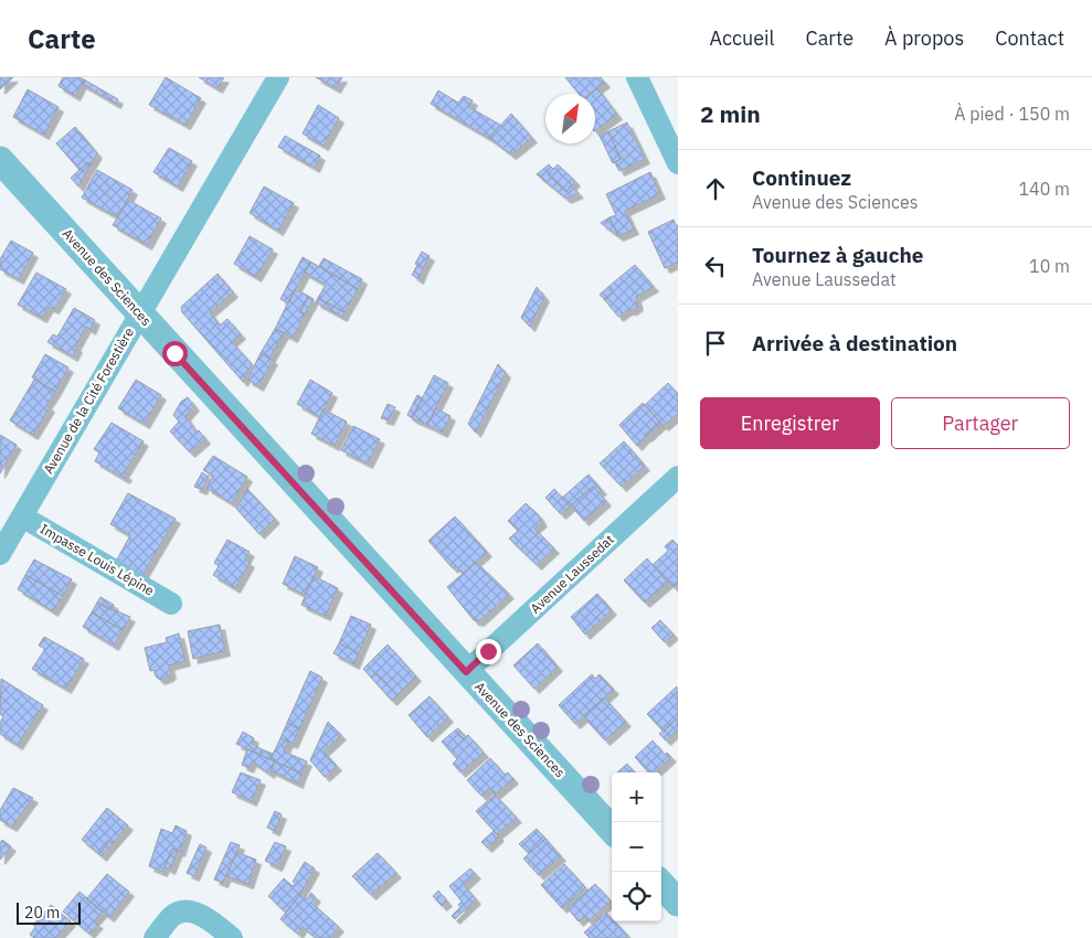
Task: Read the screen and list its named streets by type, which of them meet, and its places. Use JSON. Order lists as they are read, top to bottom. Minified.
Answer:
{"streets":{"street":["Avenue des Sciences","Avenue de la Cité Forestière","Impasse Louis Lépine","Avenue Laussedat"]},"crossings":[["Avenue des Sciences","Avenue de la Cité Forestière"],["Avenue des Sciences","Avenue Laussedat"],["Avenue de la Cité Forestière","Impasse Louis Lépine"]],"scale_bar":"20 m","north":"top right","page":{"header":"Carte","nav":["Accueil","Carte","À propos","Contact"],"heading":["2 min","À pied · 150 m"],"list":[["Continuez","Avenue des Sciences","140 m"],["Tournez à gauche","Avenue Laussedat","10 m"],"Arrivée à destination"],"buttons":["Enregistrer","Partager"],"map_buttons":["+","−"],"scale":"20 m"}}
